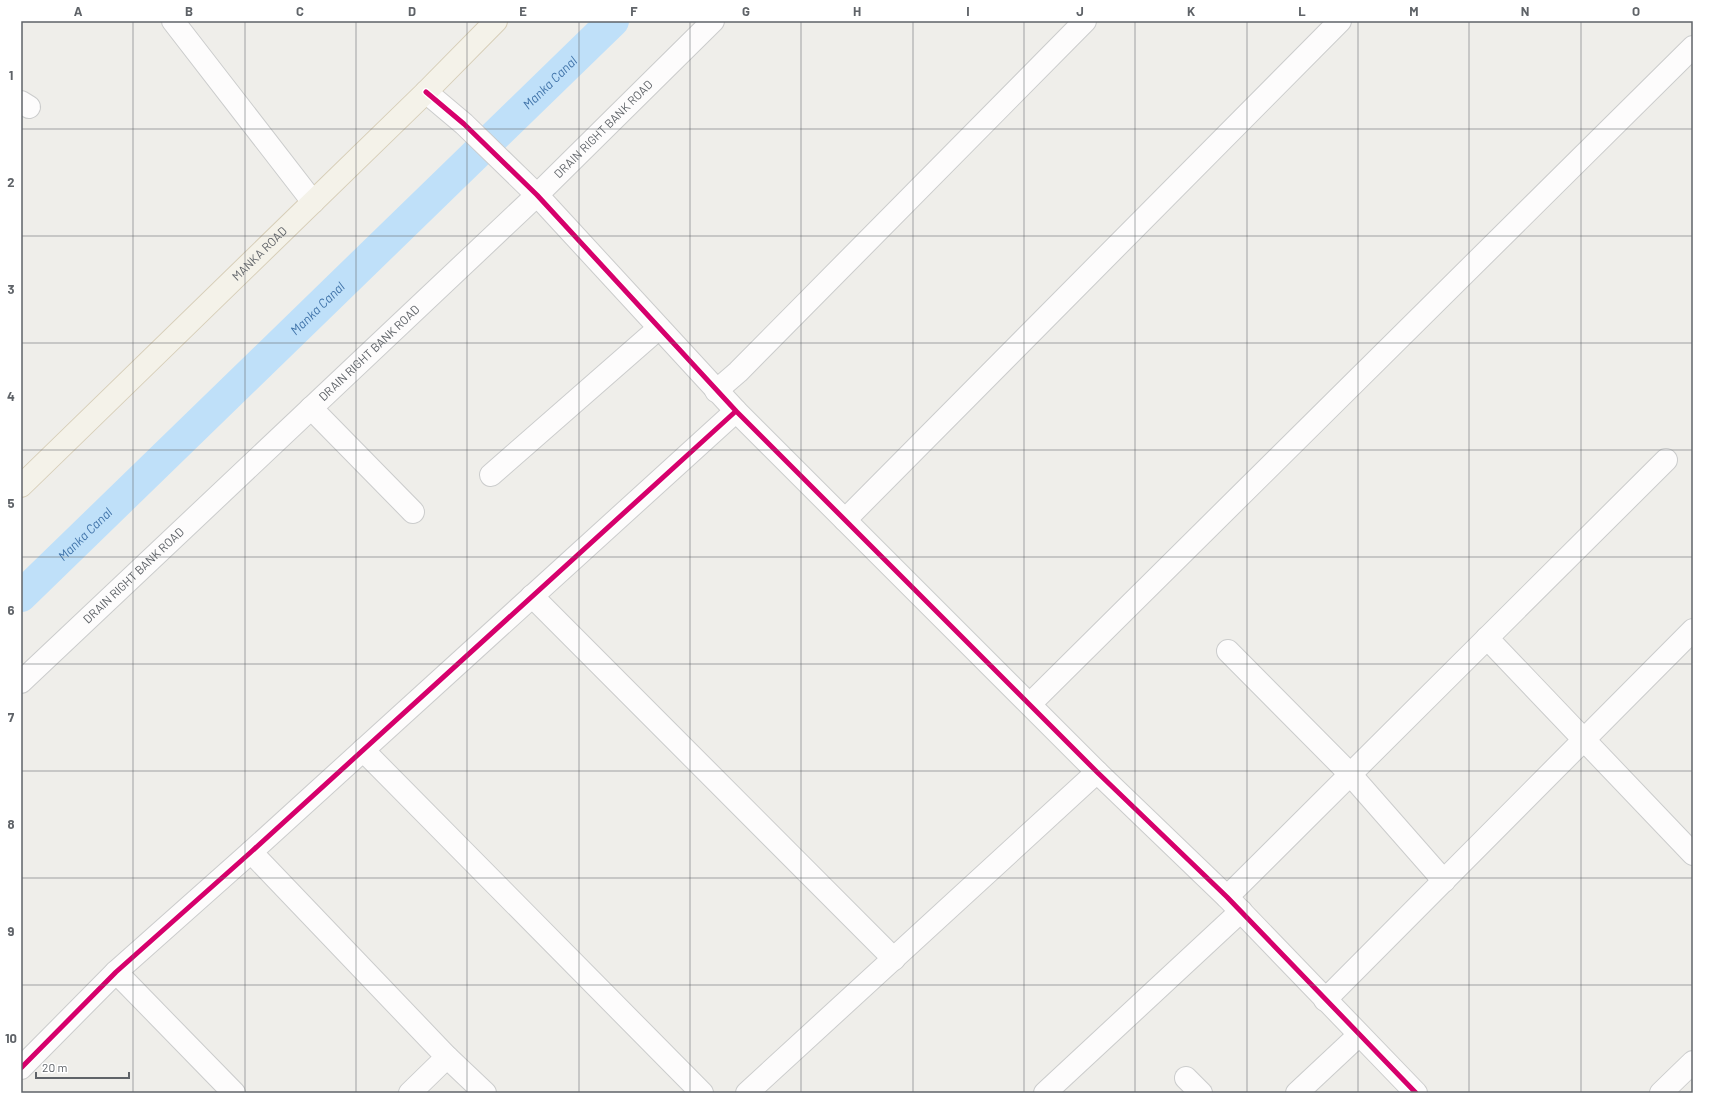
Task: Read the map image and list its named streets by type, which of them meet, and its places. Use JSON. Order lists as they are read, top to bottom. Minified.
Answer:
{"streets":{"main road":["MANKA ROAD"],"street":["DRAIN RIGHT BANK ROAD"]},"water":["Manka Canal"],"scale_bar":"20 m","grid":{"columns":["A","B","C","D","E","F","G","H","I","J","K","L","M","N","O"],"rows":["1","2","3","4","5","6","7","8","9","10"]}}
